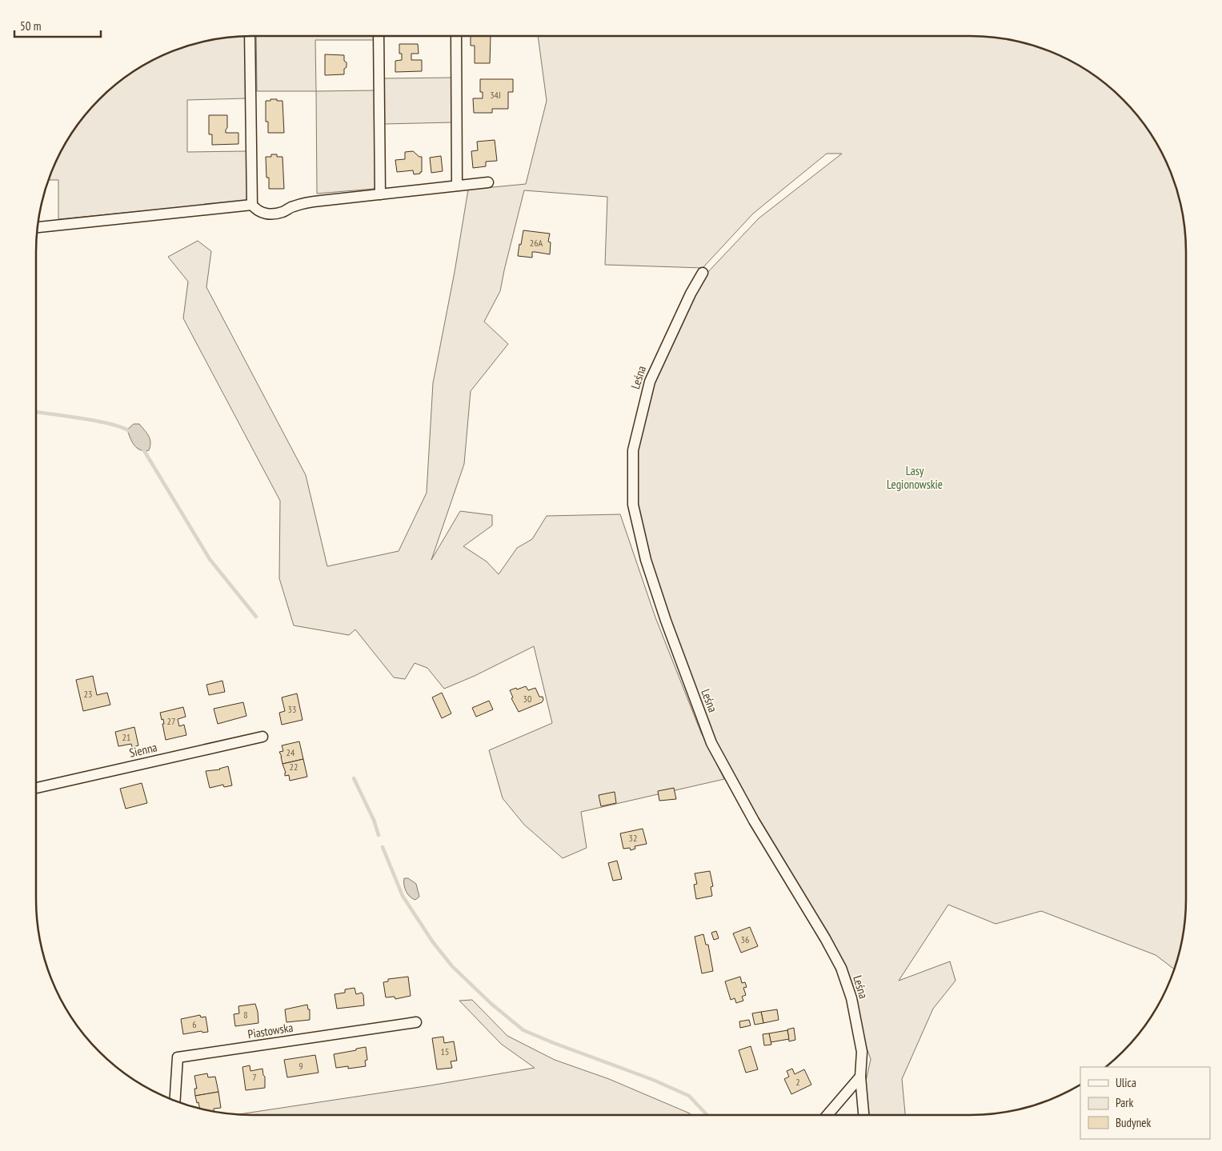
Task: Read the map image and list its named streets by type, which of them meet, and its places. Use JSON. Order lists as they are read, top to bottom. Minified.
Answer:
{"streets":{"street":["Leśna","Sienna","Piastowska"]},"parks":["Lasy Legionowskie"],"house_numbers":["34J","26A","23","30","33","27","21","24","22","32","36","8","6","15","9","7","2"],"legend":["Ulica","Park","Budynek"],"scale_bar":"50 m"}
